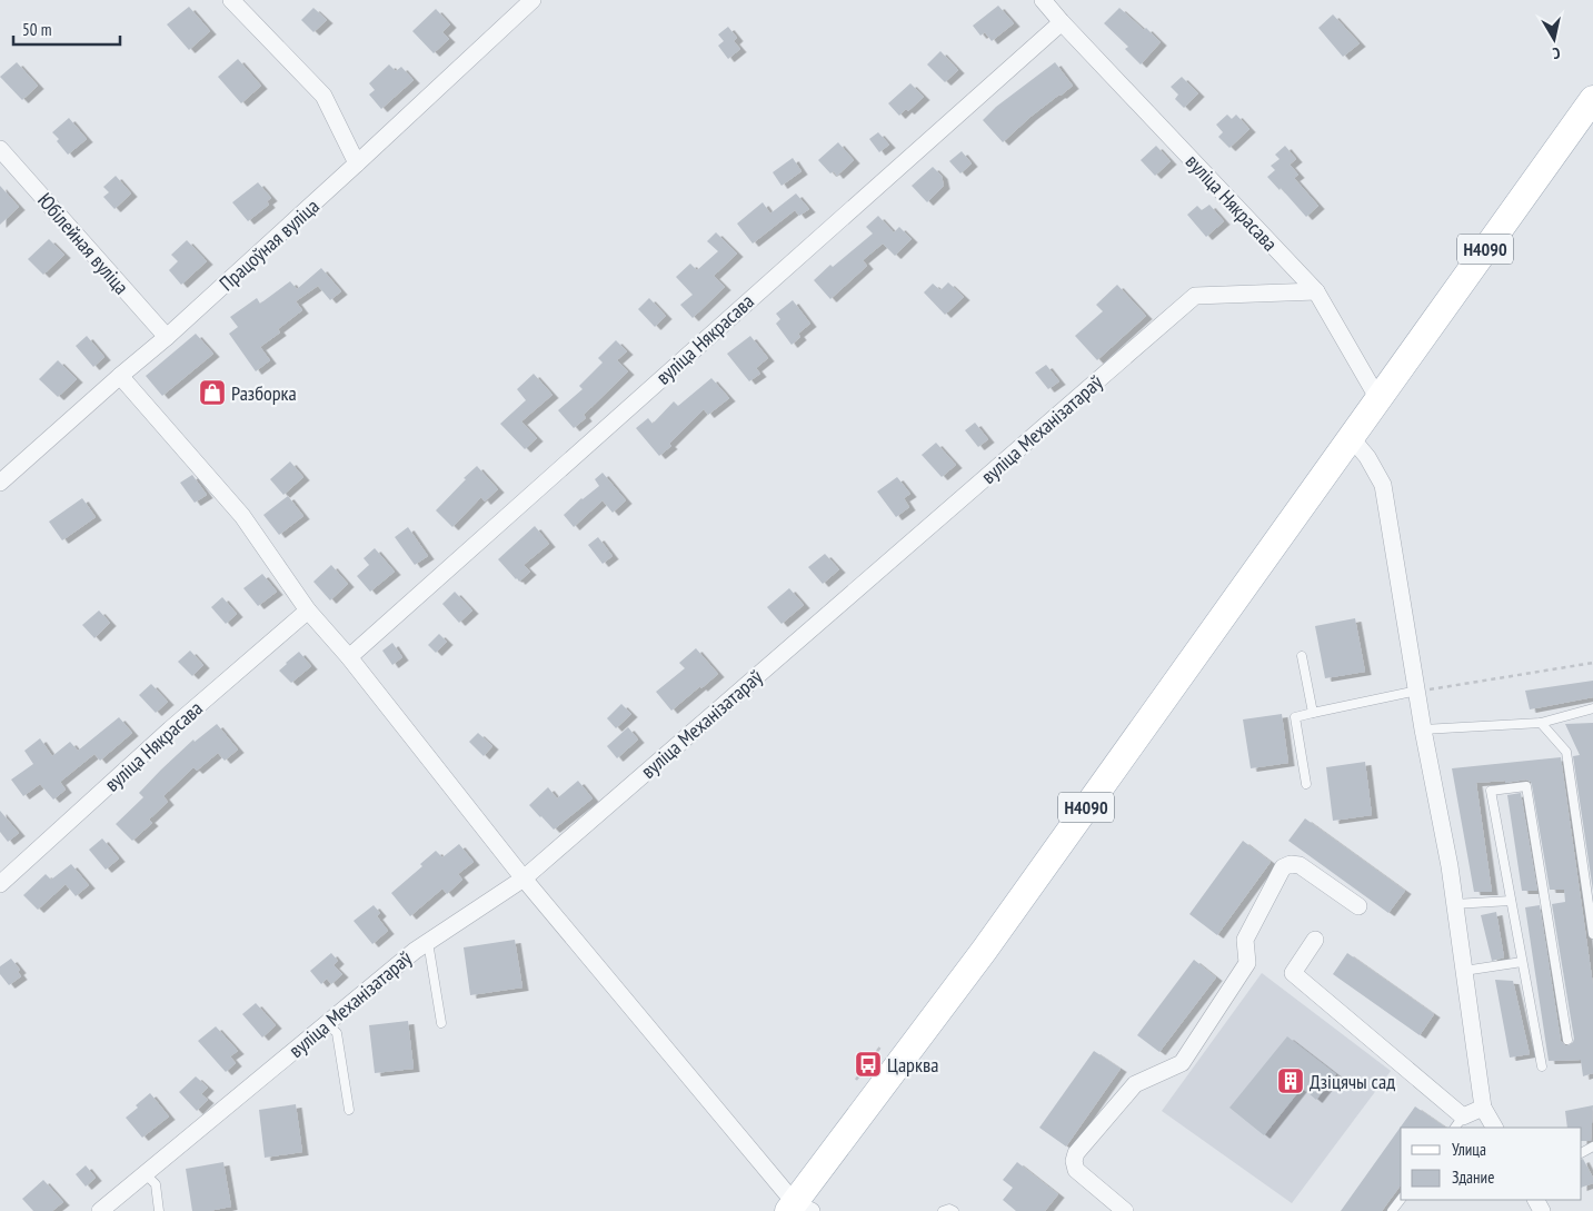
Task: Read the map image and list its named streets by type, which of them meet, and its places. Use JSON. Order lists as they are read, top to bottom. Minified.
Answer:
{"streets":{"main road":["Н4090"],"street":["вуліца Някрасава","Юбілейная вуліца","Працоўная вуліца","вуліца Механізатараў"]},"crossings":[["вуліца Някрасава","Н4090"],["вуліца Някрасава","вуліца Механізатараў"],["Юбілейная вуліца","Працоўная вуліца"]],"places":{"shop":["Разборка"],"bus stop":["Царква"],"building":["Дзіцячы сад"]},"legend":["Улица","Здание"],"scale_bar":"50 m","north":"bottom"}
